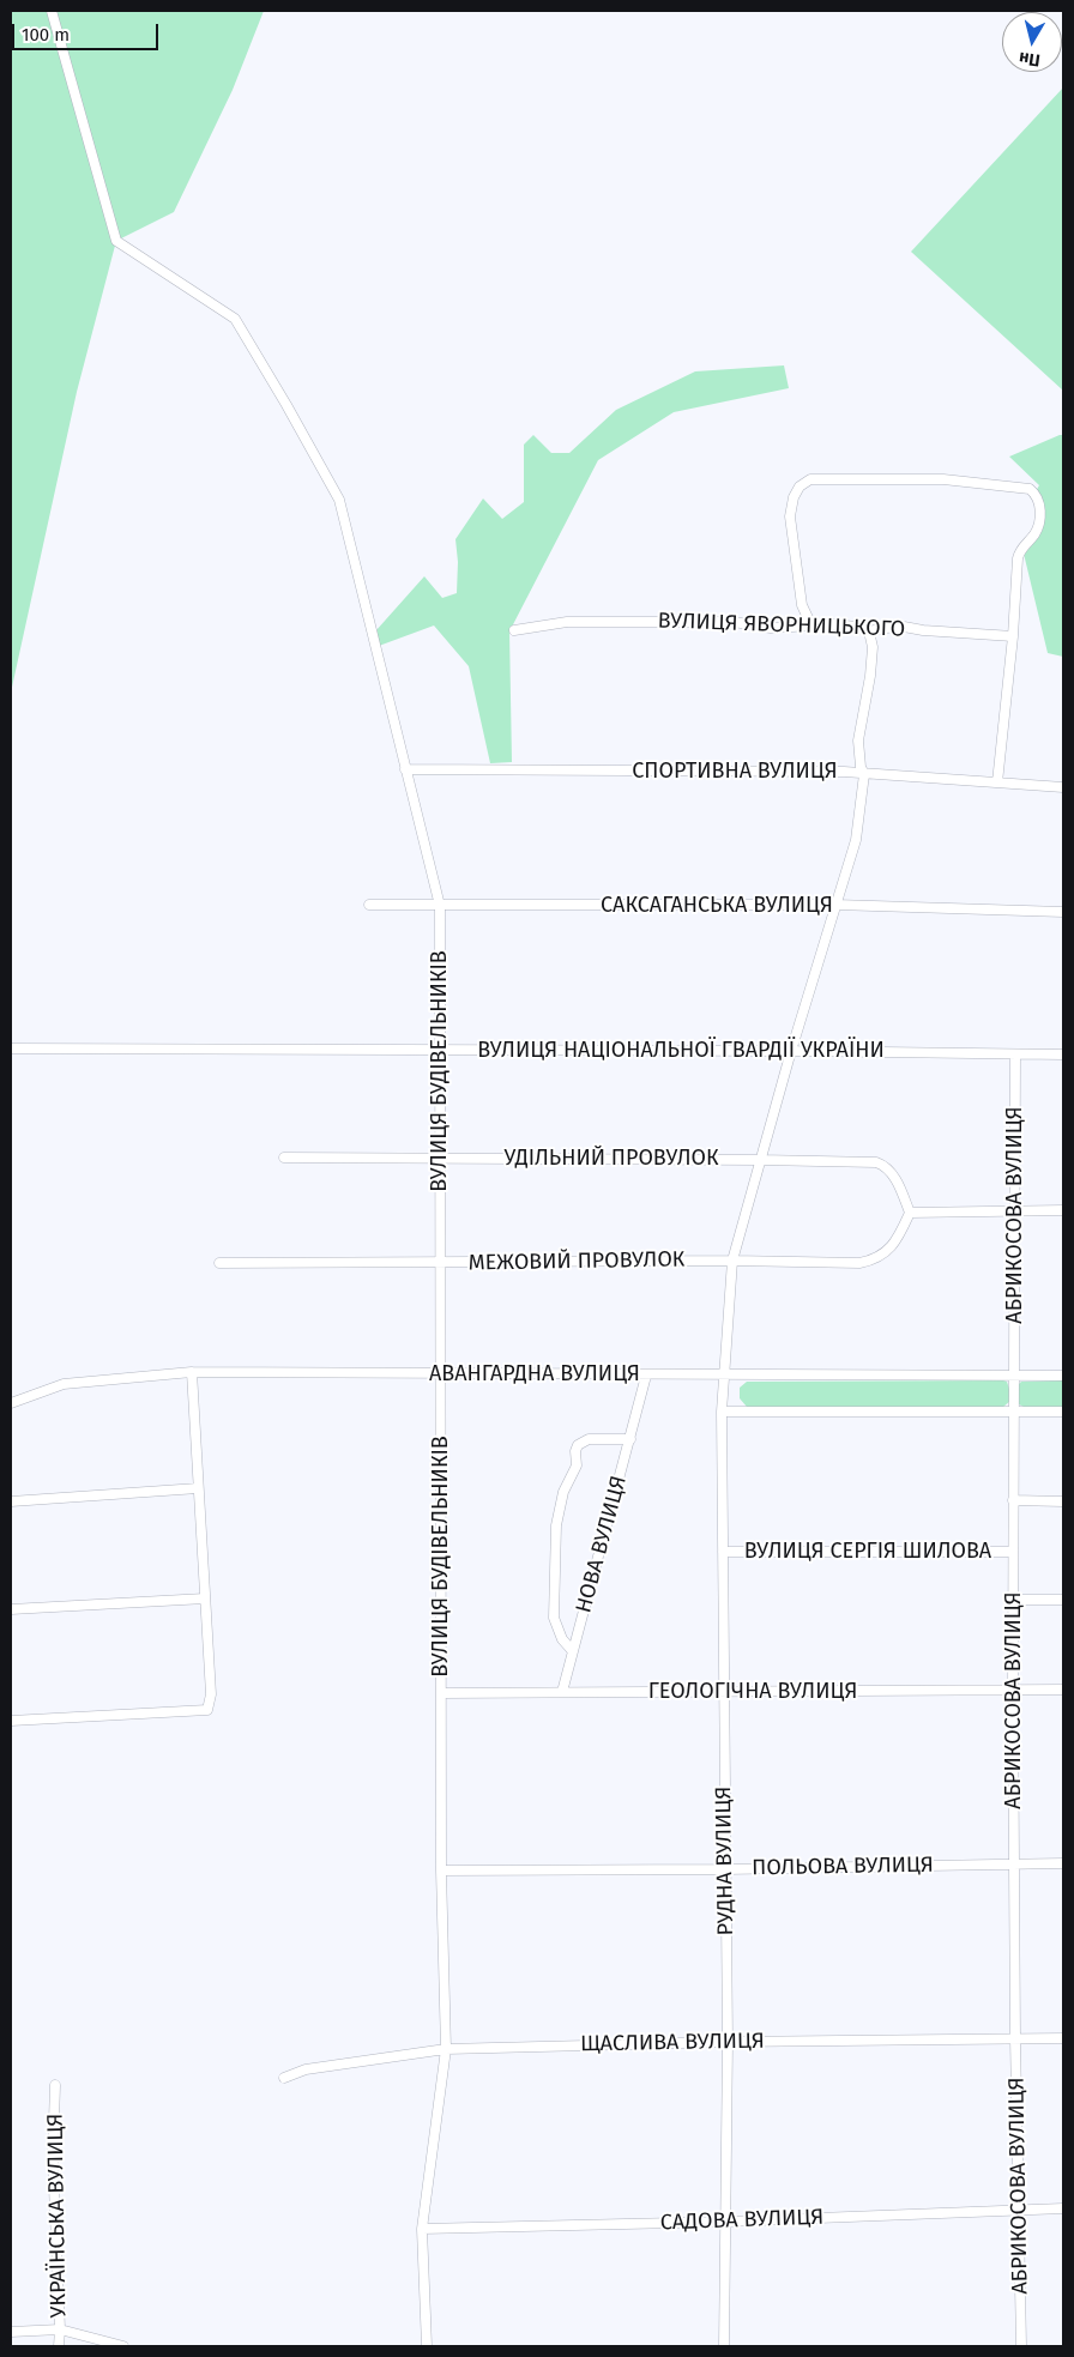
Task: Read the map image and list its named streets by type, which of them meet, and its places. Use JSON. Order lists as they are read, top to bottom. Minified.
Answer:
{"streets":{"street":["ВУЛИЦЯ ЯВОРНИЦЬКОГО","СПОРТИВНА ВУЛИЦЯ","САКСАГАНСЬКА ВУЛИЦЯ","ВУЛИЦЯ НАЦІОНАЛЬНОЇ ГВАРДІЇ УКРАЇНИ","ВУЛИЦЯ БУДІВЕЛЬНИКІВ","УДІЛЬНИЙ ПРОВУЛОК","АБРИКОСОВА ВУЛИЦЯ","МЕЖОВИЙ ПРОВУЛОК","АВАНГАРДНА ВУЛИЦЯ","НОВА ВУЛИЦЯ","ВУЛИЦЯ СЕРГІЯ ШИЛОВА","ГЕОЛОГІЧНА ВУЛИЦЯ","РУДНА ВУЛИЦЯ","ПОЛЬОВА ВУЛИЦЯ","ЩАСЛИВА ВУЛИЦЯ","УКРАЇНСЬКА ВУЛИЦЯ","САДОВА ВУЛИЦЯ"]},"crossings":[["ВУЛИЦЯ ЯВОРНИЦЬКОГО","РУДНА ВУЛИЦЯ"],["СПОРТИВНА ВУЛИЦЯ","ВУЛИЦЯ БУДІВЕЛЬНИКІВ"],["СПОРТИВНА ВУЛИЦЯ","РУДНА ВУЛИЦЯ"],["САКСАГАНСЬКА ВУЛИЦЯ","ВУЛИЦЯ БУДІВЕЛЬНИКІВ"],["САКСАГАНСЬКА ВУЛИЦЯ","РУДНА ВУЛИЦЯ"],["ВУЛИЦЯ НАЦІОНАЛЬНОЇ ГВАРДІЇ УКРАЇНИ","ВУЛИЦЯ БУДІВЕЛЬНИКІВ"],["ВУЛИЦЯ НАЦІОНАЛЬНОЇ ГВАРДІЇ УКРАЇНИ","АБРИКОСОВА ВУЛИЦЯ"],["ВУЛИЦЯ НАЦІОНАЛЬНОЇ ГВАРДІЇ УКРАЇНИ","РУДНА ВУЛИЦЯ"],["ВУЛИЦЯ БУДІВЕЛЬНИКІВ","УДІЛЬНИЙ ПРОВУЛОК"],["ВУЛИЦЯ БУДІВЕЛЬНИКІВ","МЕЖОВИЙ ПРОВУЛОК"],["ВУЛИЦЯ БУДІВЕЛЬНИКІВ","АВАНГАРДНА ВУЛИЦЯ"],["ВУЛИЦЯ БУДІВЕЛЬНИКІВ","ГЕОЛОГІЧНА ВУЛИЦЯ"],["ВУЛИЦЯ БУДІВЕЛЬНИКІВ","ПОЛЬОВА ВУЛИЦЯ"],["ВУЛИЦЯ БУДІВЕЛЬНИКІВ","ЩАСЛИВА ВУЛИЦЯ"],["ВУЛИЦЯ БУДІВЕЛЬНИКІВ","САДОВА ВУЛИЦЯ"],["УДІЛЬНИЙ ПРОВУЛОК","МЕЖОВИЙ ПРОВУЛОК"],["УДІЛЬНИЙ ПРОВУЛОК","РУДНА ВУЛИЦЯ"],["АБРИКОСОВА ВУЛИЦЯ","АВАНГАРДНА ВУЛИЦЯ"],["АБРИКОСОВА ВУЛИЦЯ","ВУЛИЦЯ СЕРГІЯ ШИЛОВА"],["АБРИКОСОВА ВУЛИЦЯ","ГЕОЛОГІЧНА ВУЛИЦЯ"],["АБРИКОСОВА ВУЛИЦЯ","ПОЛЬОВА ВУЛИЦЯ"],["АБРИКОСОВА ВУЛИЦЯ","ЩАСЛИВА ВУЛИЦЯ"],["АБРИКОСОВА ВУЛИЦЯ","САДОВА ВУЛИЦЯ"],["МЕЖОВИЙ ПРОВУЛОК","РУДНА ВУЛИЦЯ"],["АВАНГАРДНА ВУЛИЦЯ","НОВА ВУЛИЦЯ"],["АВАНГАРДНА ВУЛИЦЯ","РУДНА ВУЛИЦЯ"],["НОВА ВУЛИЦЯ","ГЕОЛОГІЧНА ВУЛИЦЯ"],["ВУЛИЦЯ СЕРГІЯ ШИЛОВА","РУДНА ВУЛИЦЯ"],["ГЕОЛОГІЧНА ВУЛИЦЯ","РУДНА ВУЛИЦЯ"],["РУДНА ВУЛИЦЯ","ПОЛЬОВА ВУЛИЦЯ"],["РУДНА ВУЛИЦЯ","ЩАСЛИВА ВУЛИЦЯ"],["РУДНА ВУЛИЦЯ","САДОВА ВУЛИЦЯ"]],"scale_bar":"100 m","north":"bottom"}
